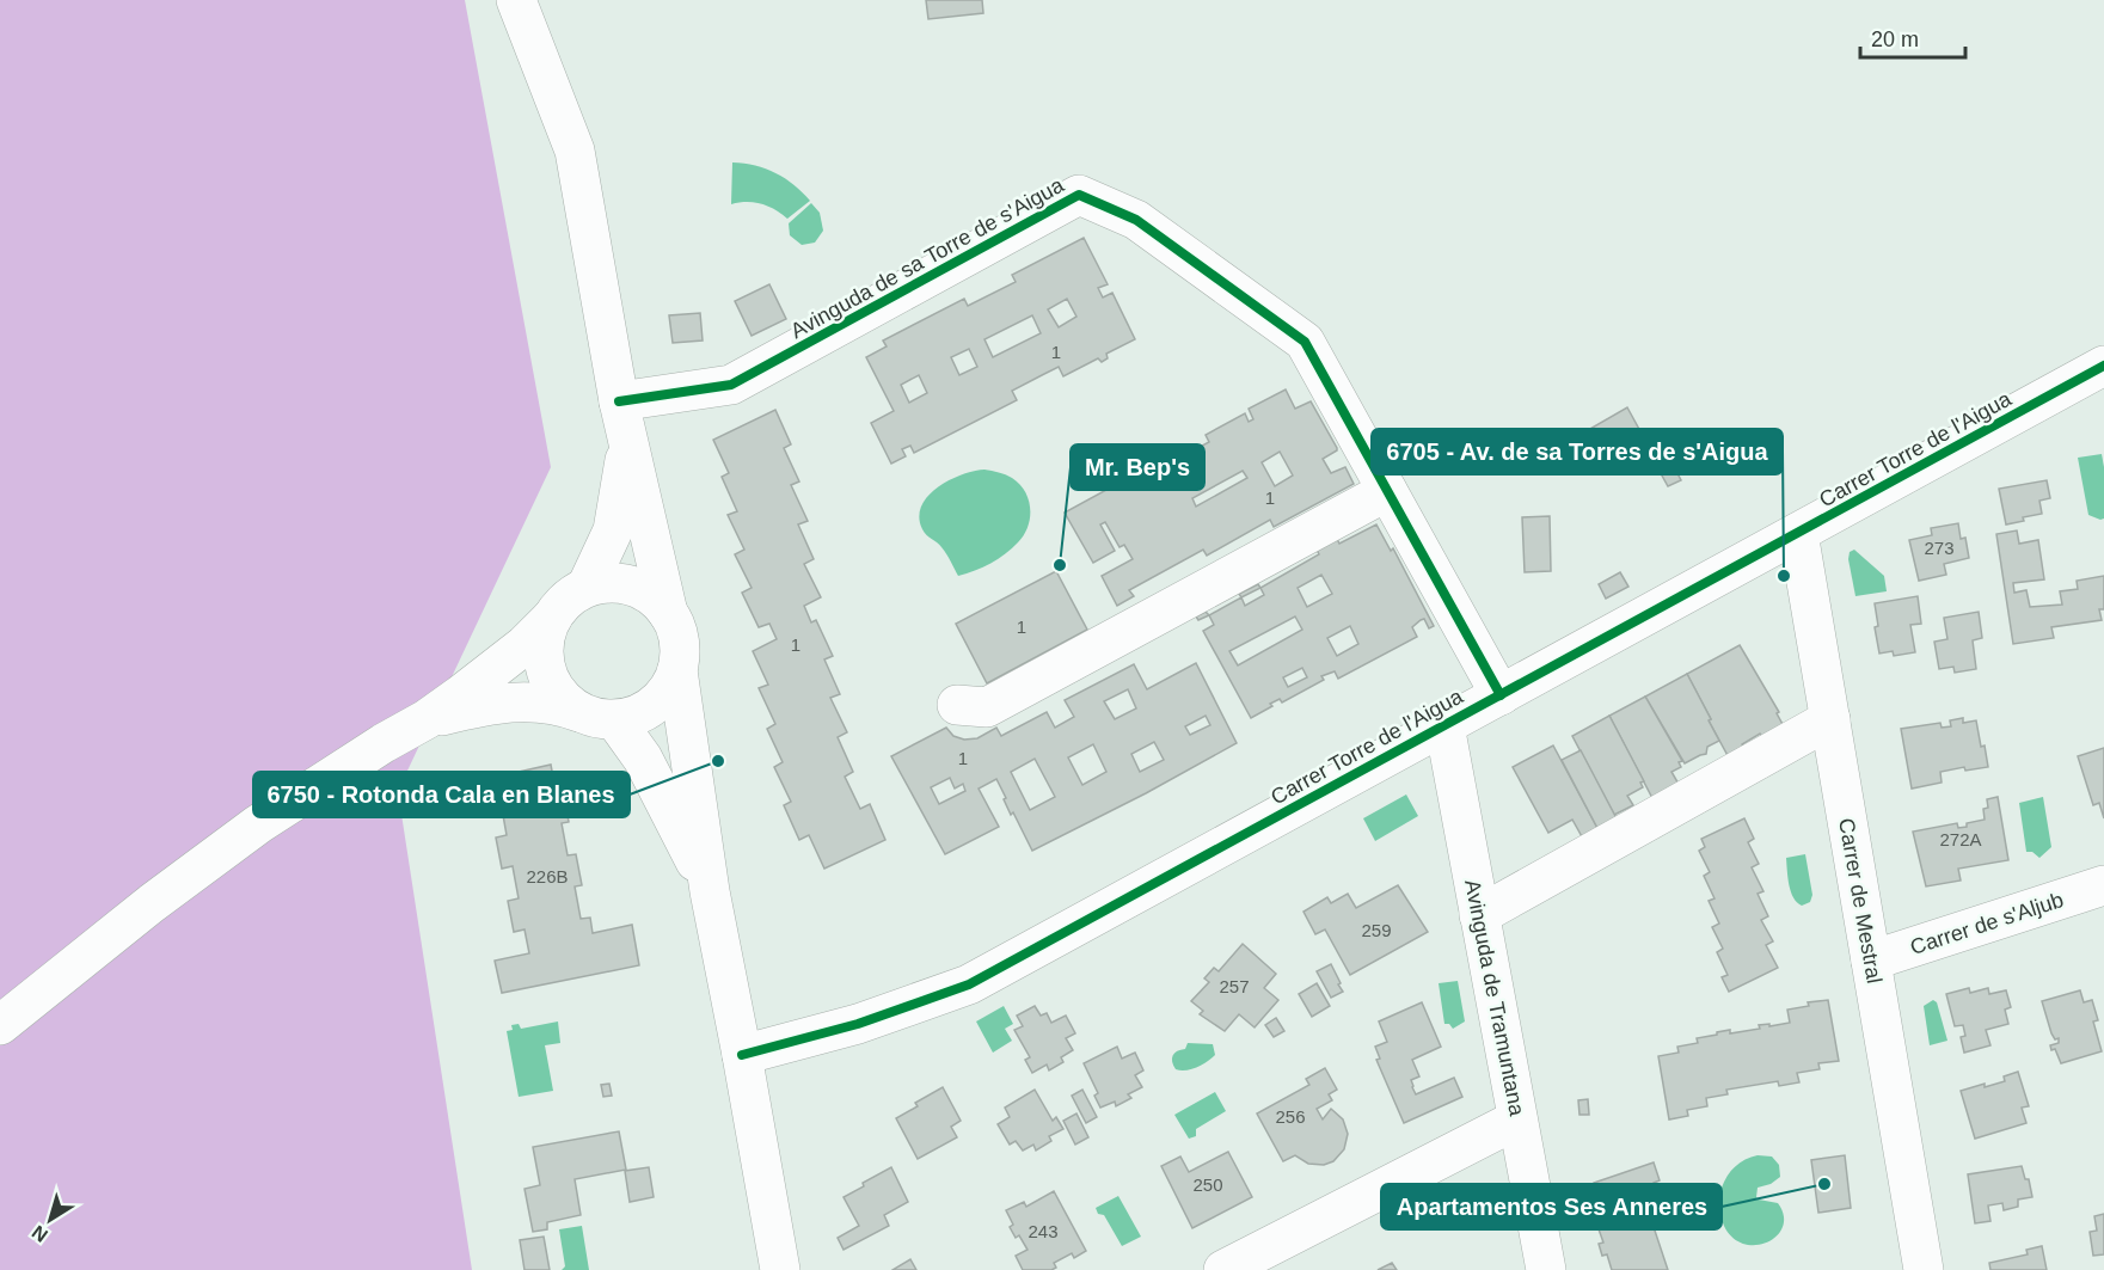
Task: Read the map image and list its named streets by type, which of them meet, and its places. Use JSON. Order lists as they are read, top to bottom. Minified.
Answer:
{"streets":{"street":["Avinguda de sa Torre de s'Aigua","Carrer Torre de l'Aigua","Carrer de Mestral","Carrer de s'Aljub","Avinguda de Tramuntana"]},"crossings":[["Carrer Torre de l'Aigua","Carrer de Mestral"],["Carrer Torre de l'Aigua","Avinguda de Tramuntana"],["Carrer de Mestral","Carrer de s'Aljub"]],"places":["Mr. Bep's","6705 - Av. de sa Torres de s'Aigua","6750 - Rotonda Cala en Blanes","Apartamentos Ses Anneres"],"house_numbers":["1","1","273","1","1","1","272A","226B","259","257","256","250","243"],"scale_bar":"20 m","north":"bottom left"}
